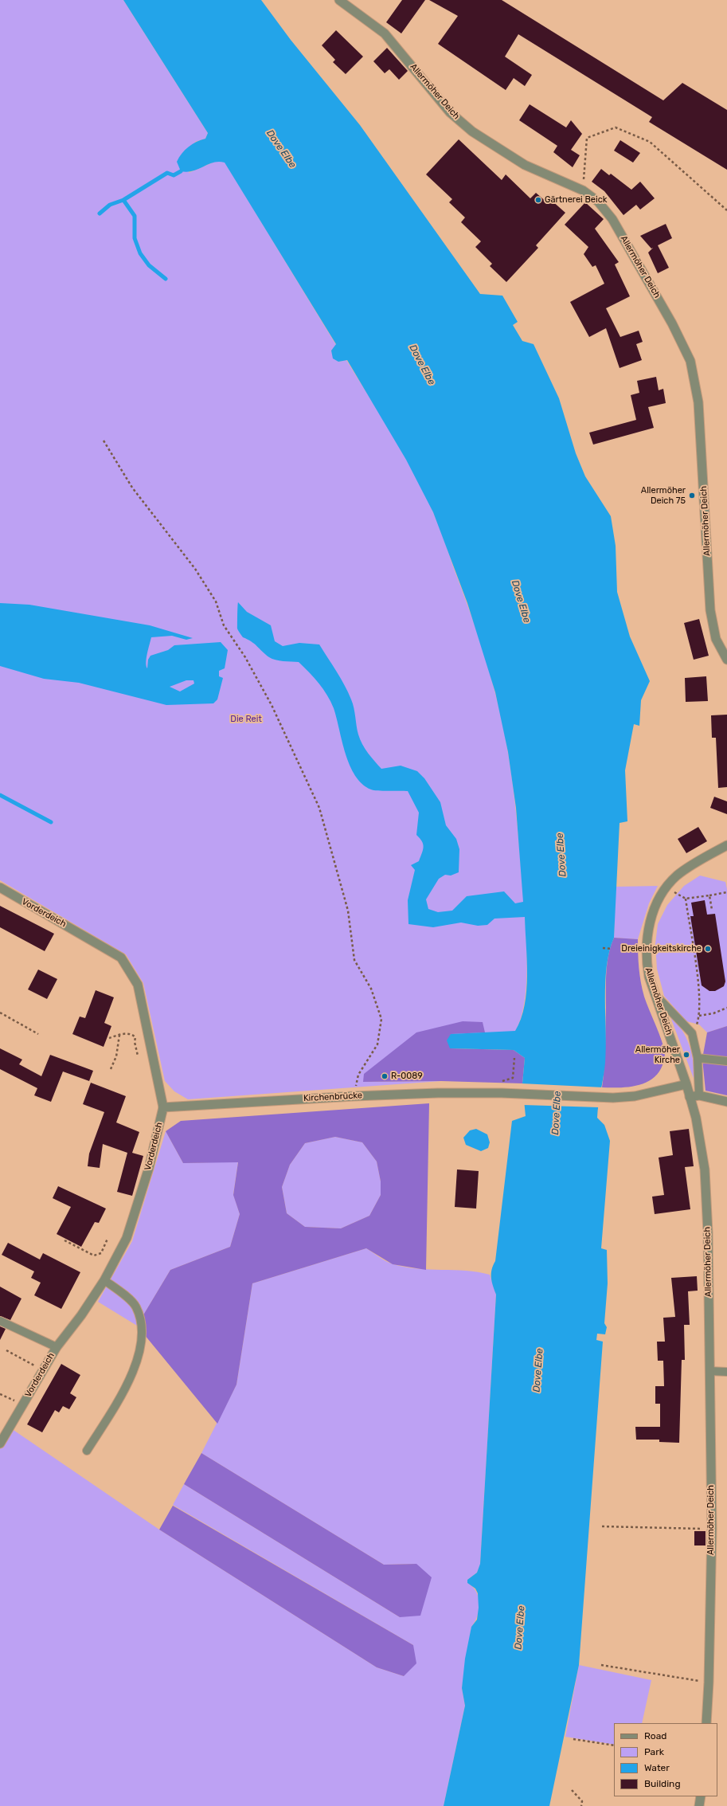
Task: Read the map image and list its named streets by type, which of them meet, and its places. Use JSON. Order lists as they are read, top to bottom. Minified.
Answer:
{"streets":{"street":["Allermöher Deich","Vorderdeich","Kirchenbrücke"]},"crossings":[["Allermöher Deich","Kirchenbrücke"],["Vorderdeich","Kirchenbrücke"]],"water":["Dove Elbe"],"parks":["Die Reit"],"places":["Gärtnerei Beick","Allermöher Deich 75","Dreieinigkeitskirche","Allermöher Kirche","R-0089"],"legend":["Road","Park","Water","Building"]}
